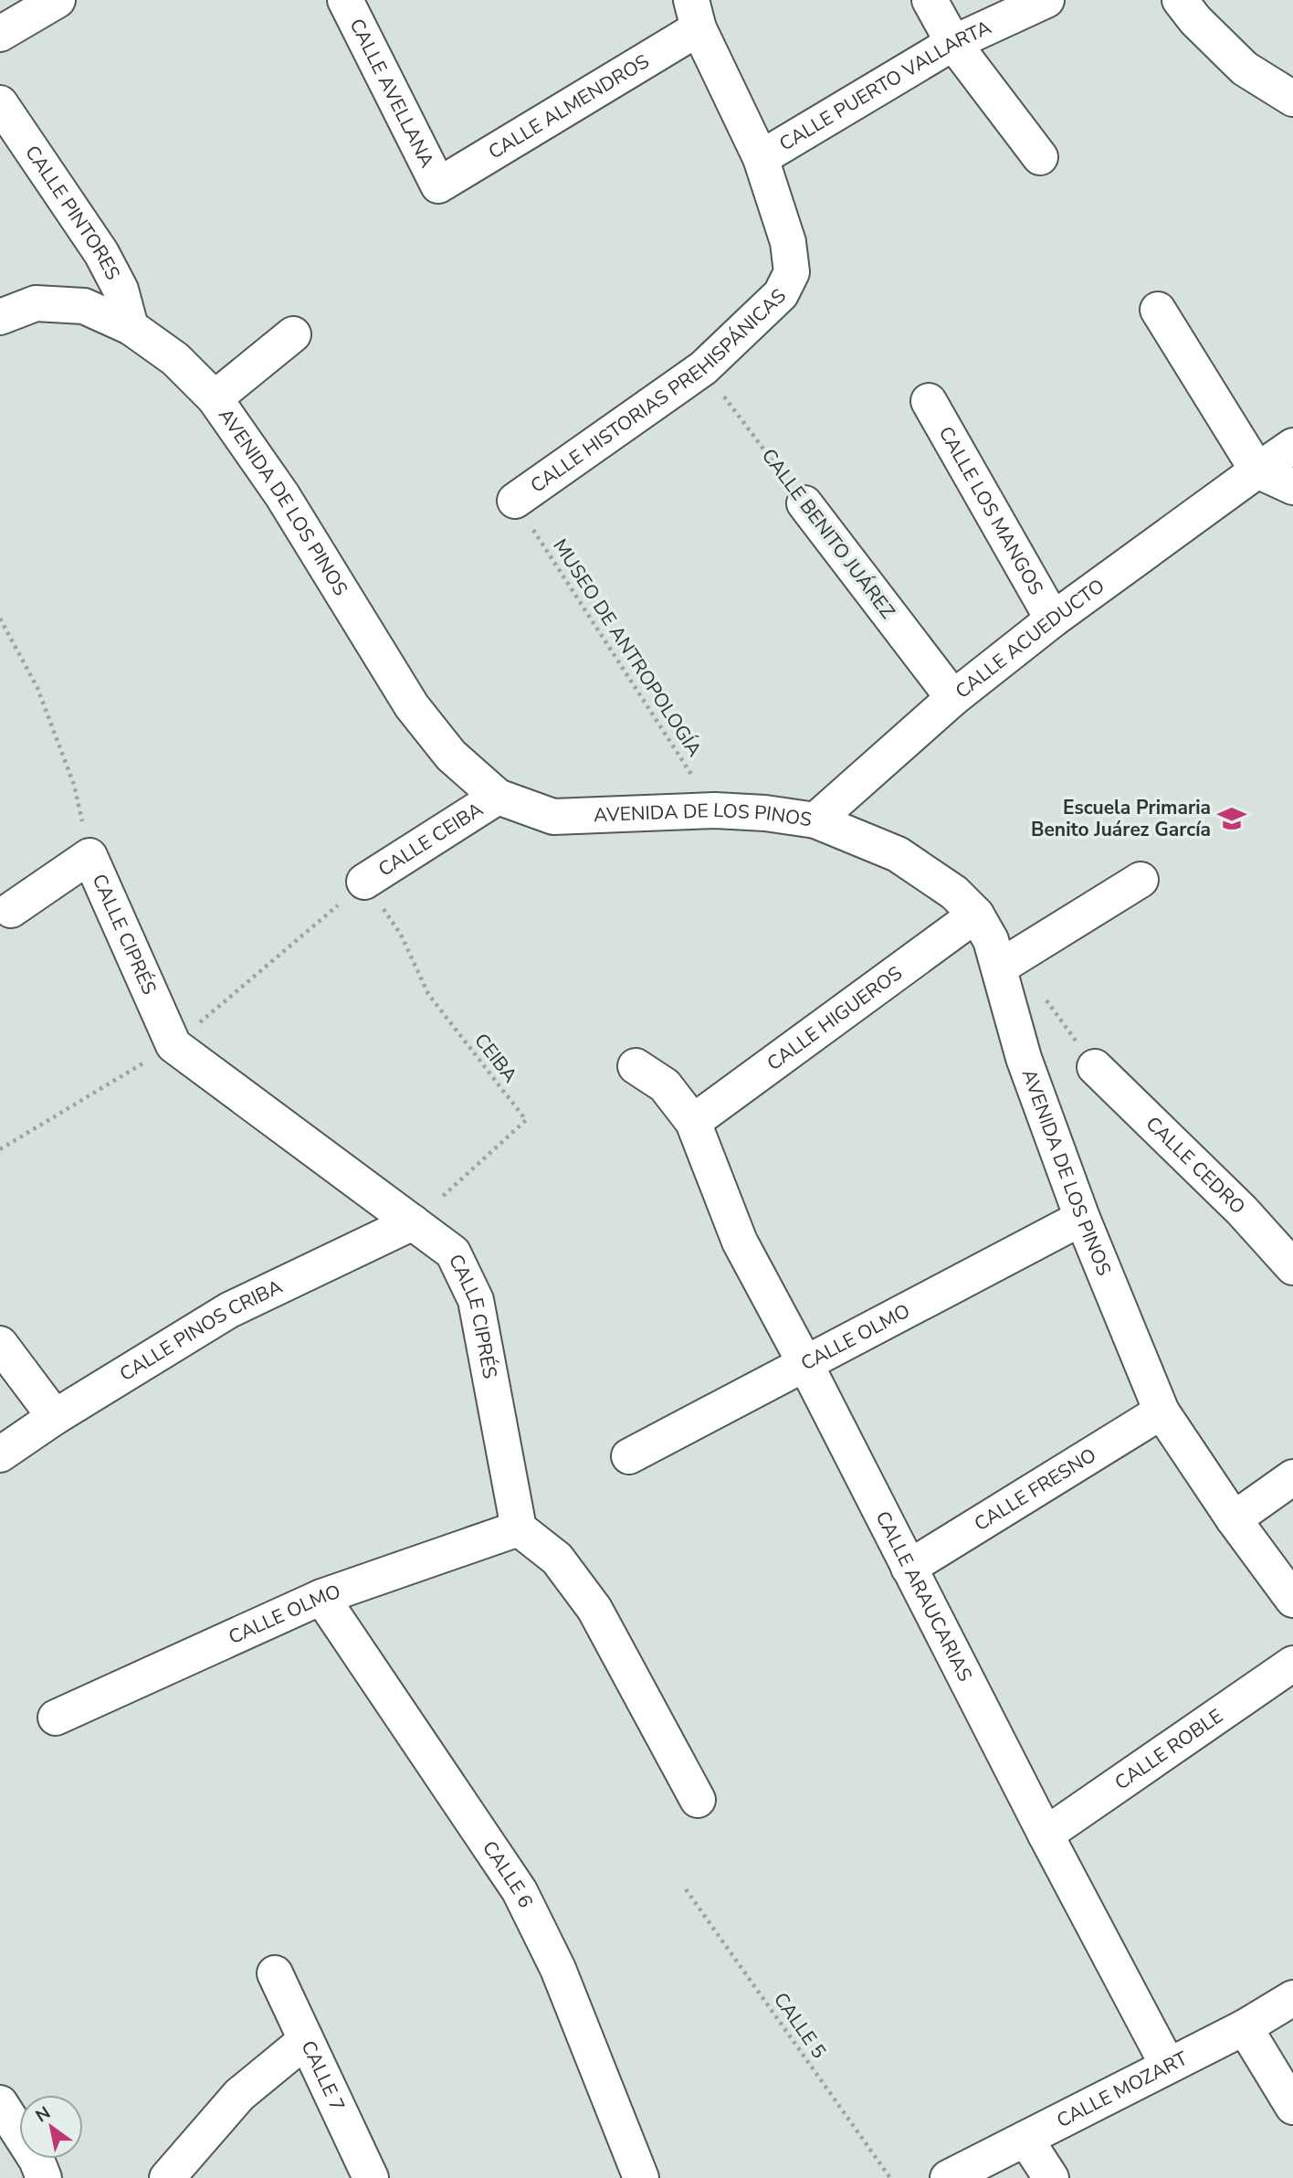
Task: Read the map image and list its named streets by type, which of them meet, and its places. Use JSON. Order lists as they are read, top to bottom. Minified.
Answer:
{"streets":{"street":["CALLE PUERTO VALLARTA","CALLE AVELLANA","CALLE ALMENDROS","CALLE PINTORES","CALLE HISTORIAS PREHISPÁNICAS","AVENIDA DE LOS PINOS","CALLE LOS MANGOS","CALLE BENITO JUÁREZ","CALLE ACUEDUCTO","CALLE CEIBA","CALLE CIPRÉS","CALLE HIGUEROS","CALLE CEDRO","CALLE PINOS CRIBA","CALLE OLMO","CALLE FRESNO","CALLE ARAUCARIAS","CALLE ROBLE","CALLE 6","CALLE 7","CALLE MOZART"],"path":["MUSEO DE ANTROPOLOGÍA","CEIBA","CALLE 5"]},"crossings":[["CALLE PUERTO VALLARTA","CALLE HISTORIAS PREHISPÁNICAS"],["CALLE AVELLANA","CALLE ALMENDROS"],["CALLE PINTORES","AVENIDA DE LOS PINOS"],["CALLE HISTORIAS PREHISPÁNICAS","CALLE BENITO JUÁREZ"],["CALLE HISTORIAS PREHISPÁNICAS","MUSEO DE ANTROPOLOGÍA"],["AVENIDA DE LOS PINOS","CALLE ACUEDUCTO"],["AVENIDA DE LOS PINOS","MUSEO DE ANTROPOLOGÍA"],["AVENIDA DE LOS PINOS","CALLE CEIBA"],["AVENIDA DE LOS PINOS","CALLE HIGUEROS"],["AVENIDA DE LOS PINOS","CALLE OLMO"],["AVENIDA DE LOS PINOS","CALLE FRESNO"],["CALLE LOS MANGOS","CALLE ACUEDUCTO"],["CALLE BENITO JUÁREZ","CALLE ACUEDUCTO"],["CALLE CEIBA","CEIBA"],["CALLE CIPRÉS","CEIBA"],["CALLE CIPRÉS","CALLE PINOS CRIBA"],["CALLE CIPRÉS","CALLE OLMO"],["CALLE HIGUEROS","CALLE ARAUCARIAS"],["CEIBA","CALLE PINOS CRIBA"],["CALLE OLMO","CALLE ARAUCARIAS"],["CALLE OLMO","CALLE 6"],["CALLE FRESNO","CALLE ARAUCARIAS"],["CALLE ARAUCARIAS","CALLE ROBLE"],["CALLE ARAUCARIAS","CALLE MOZART"]],"places":{"school or university":["Escuela Primaria Benito Juárez García"]},"north":"top left"}
